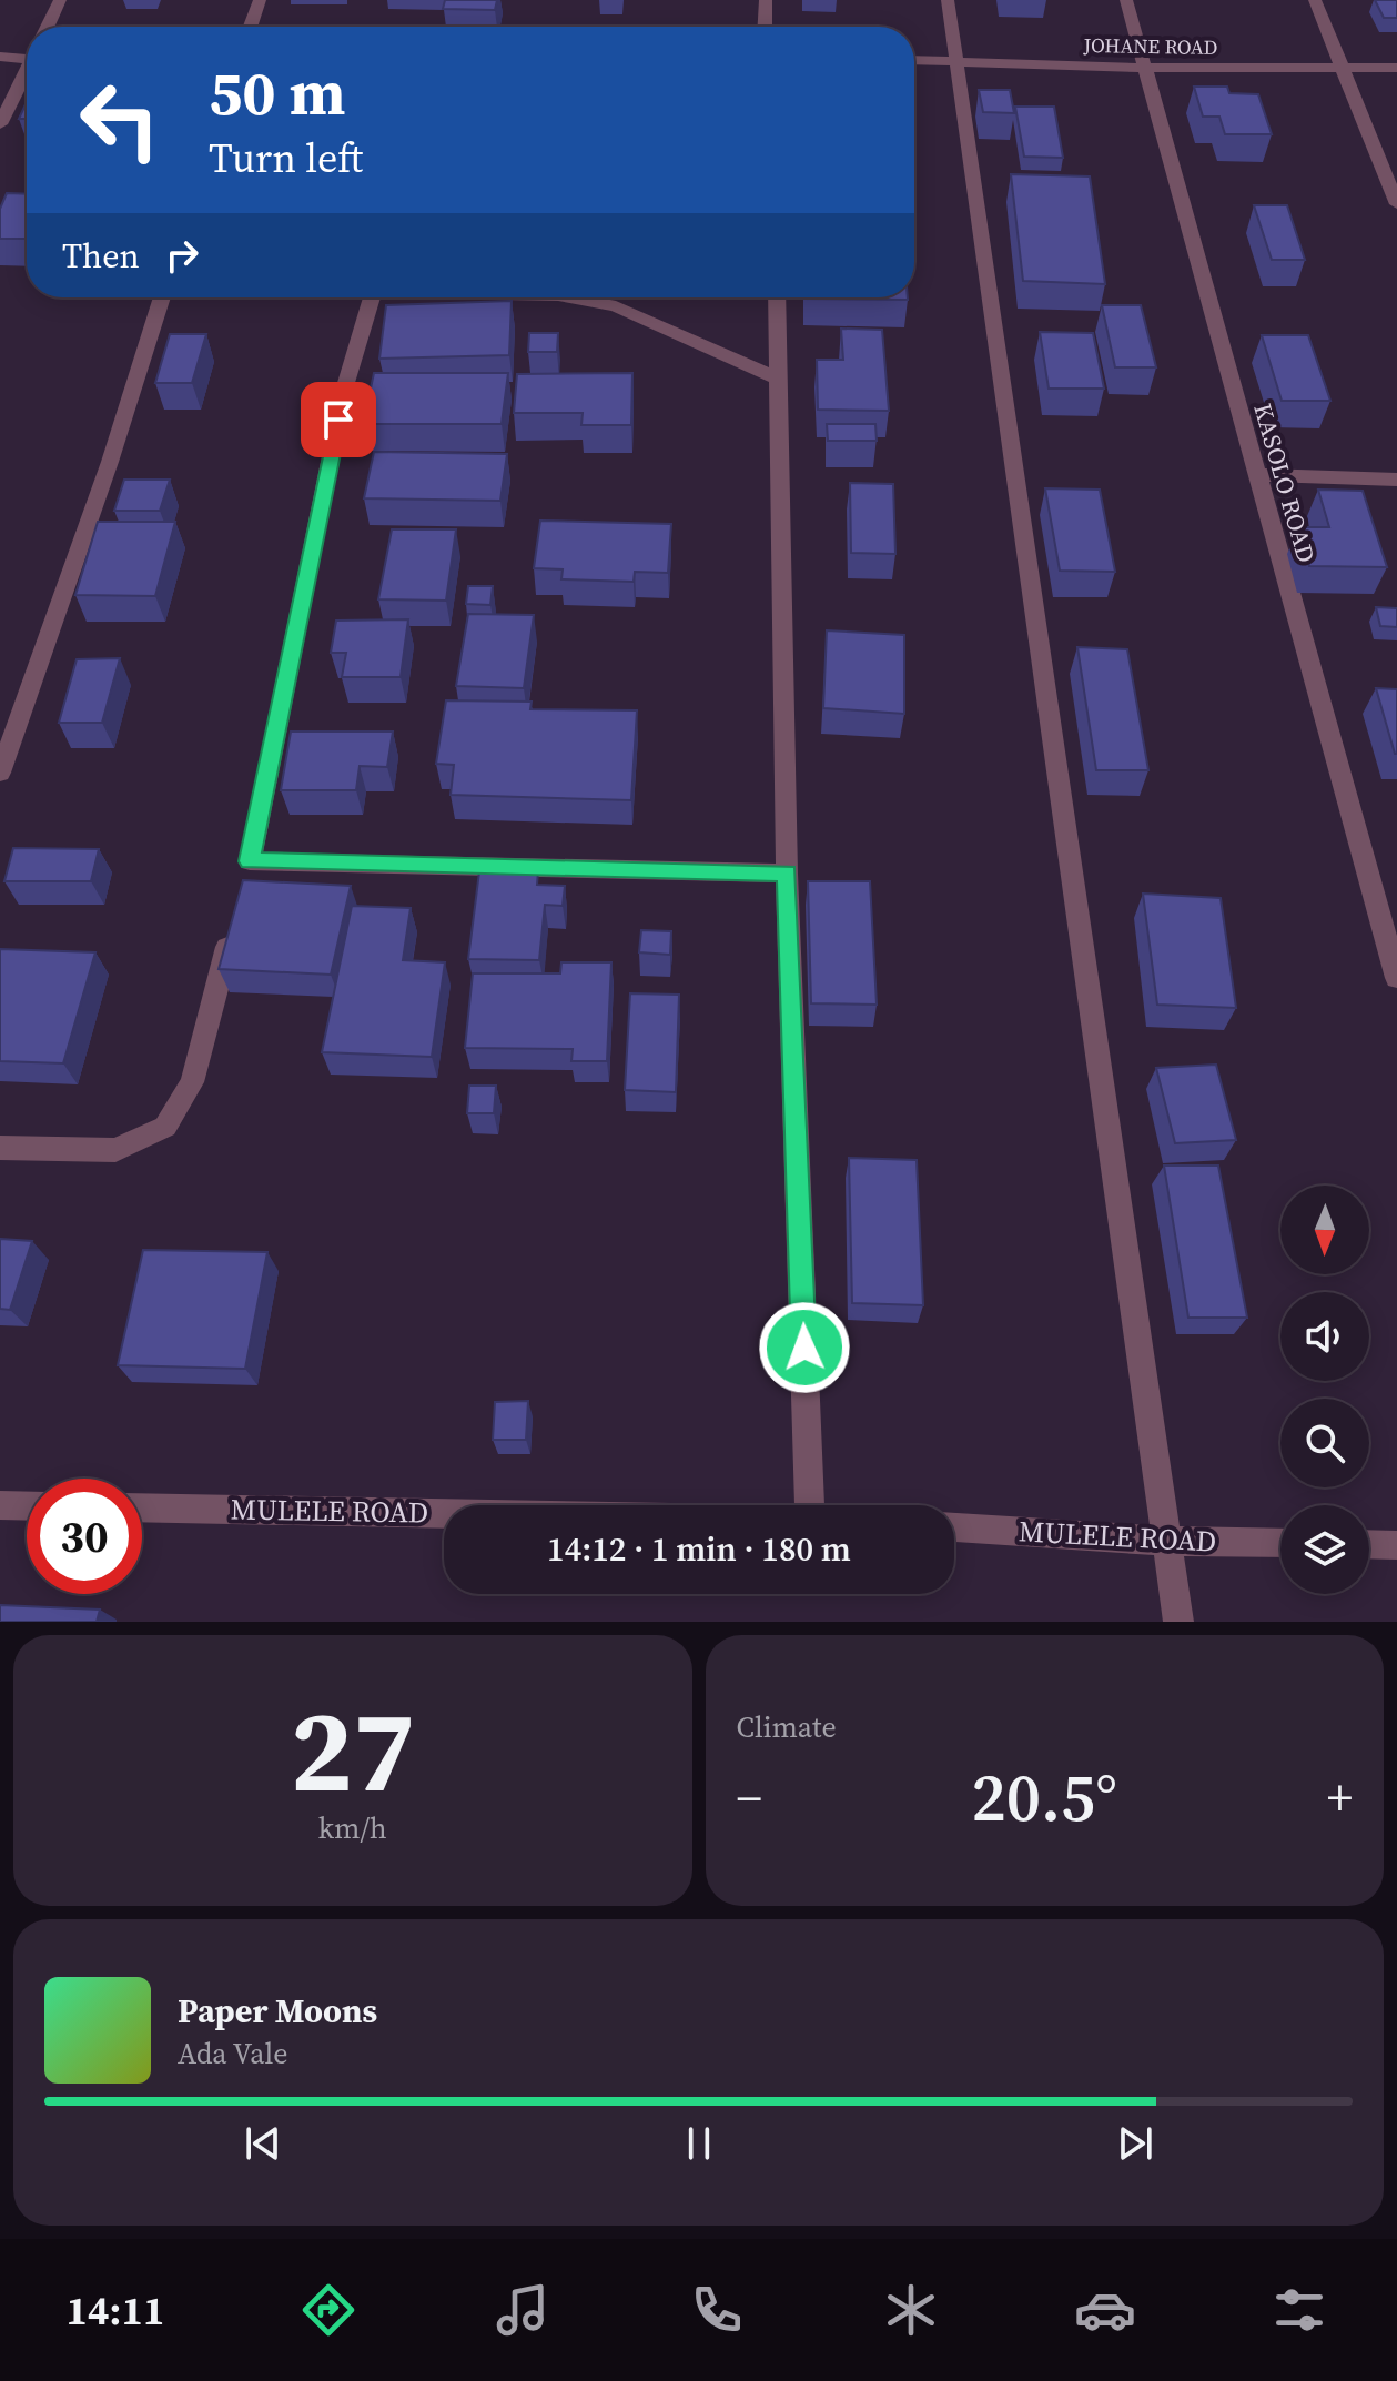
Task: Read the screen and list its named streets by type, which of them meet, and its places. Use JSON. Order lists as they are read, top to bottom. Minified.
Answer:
{"streets":{"street":["JOHANE ROAD","KASOLO ROAD","MULELE ROAD"]},"crossings":[["JOHANE ROAD","KASOLO ROAD"]],"north":"bottom","page":{"turn":["50 m","Turn left"],"then":"Then","limit":"30","trip":"14:12 · 1 min · 180 m","tile":[["27","km/h"],"Climate"],"heat":["−","20.5°","+"],"song":["Paper Moons","Ada Vale"],"tabs":"14:11"}}
